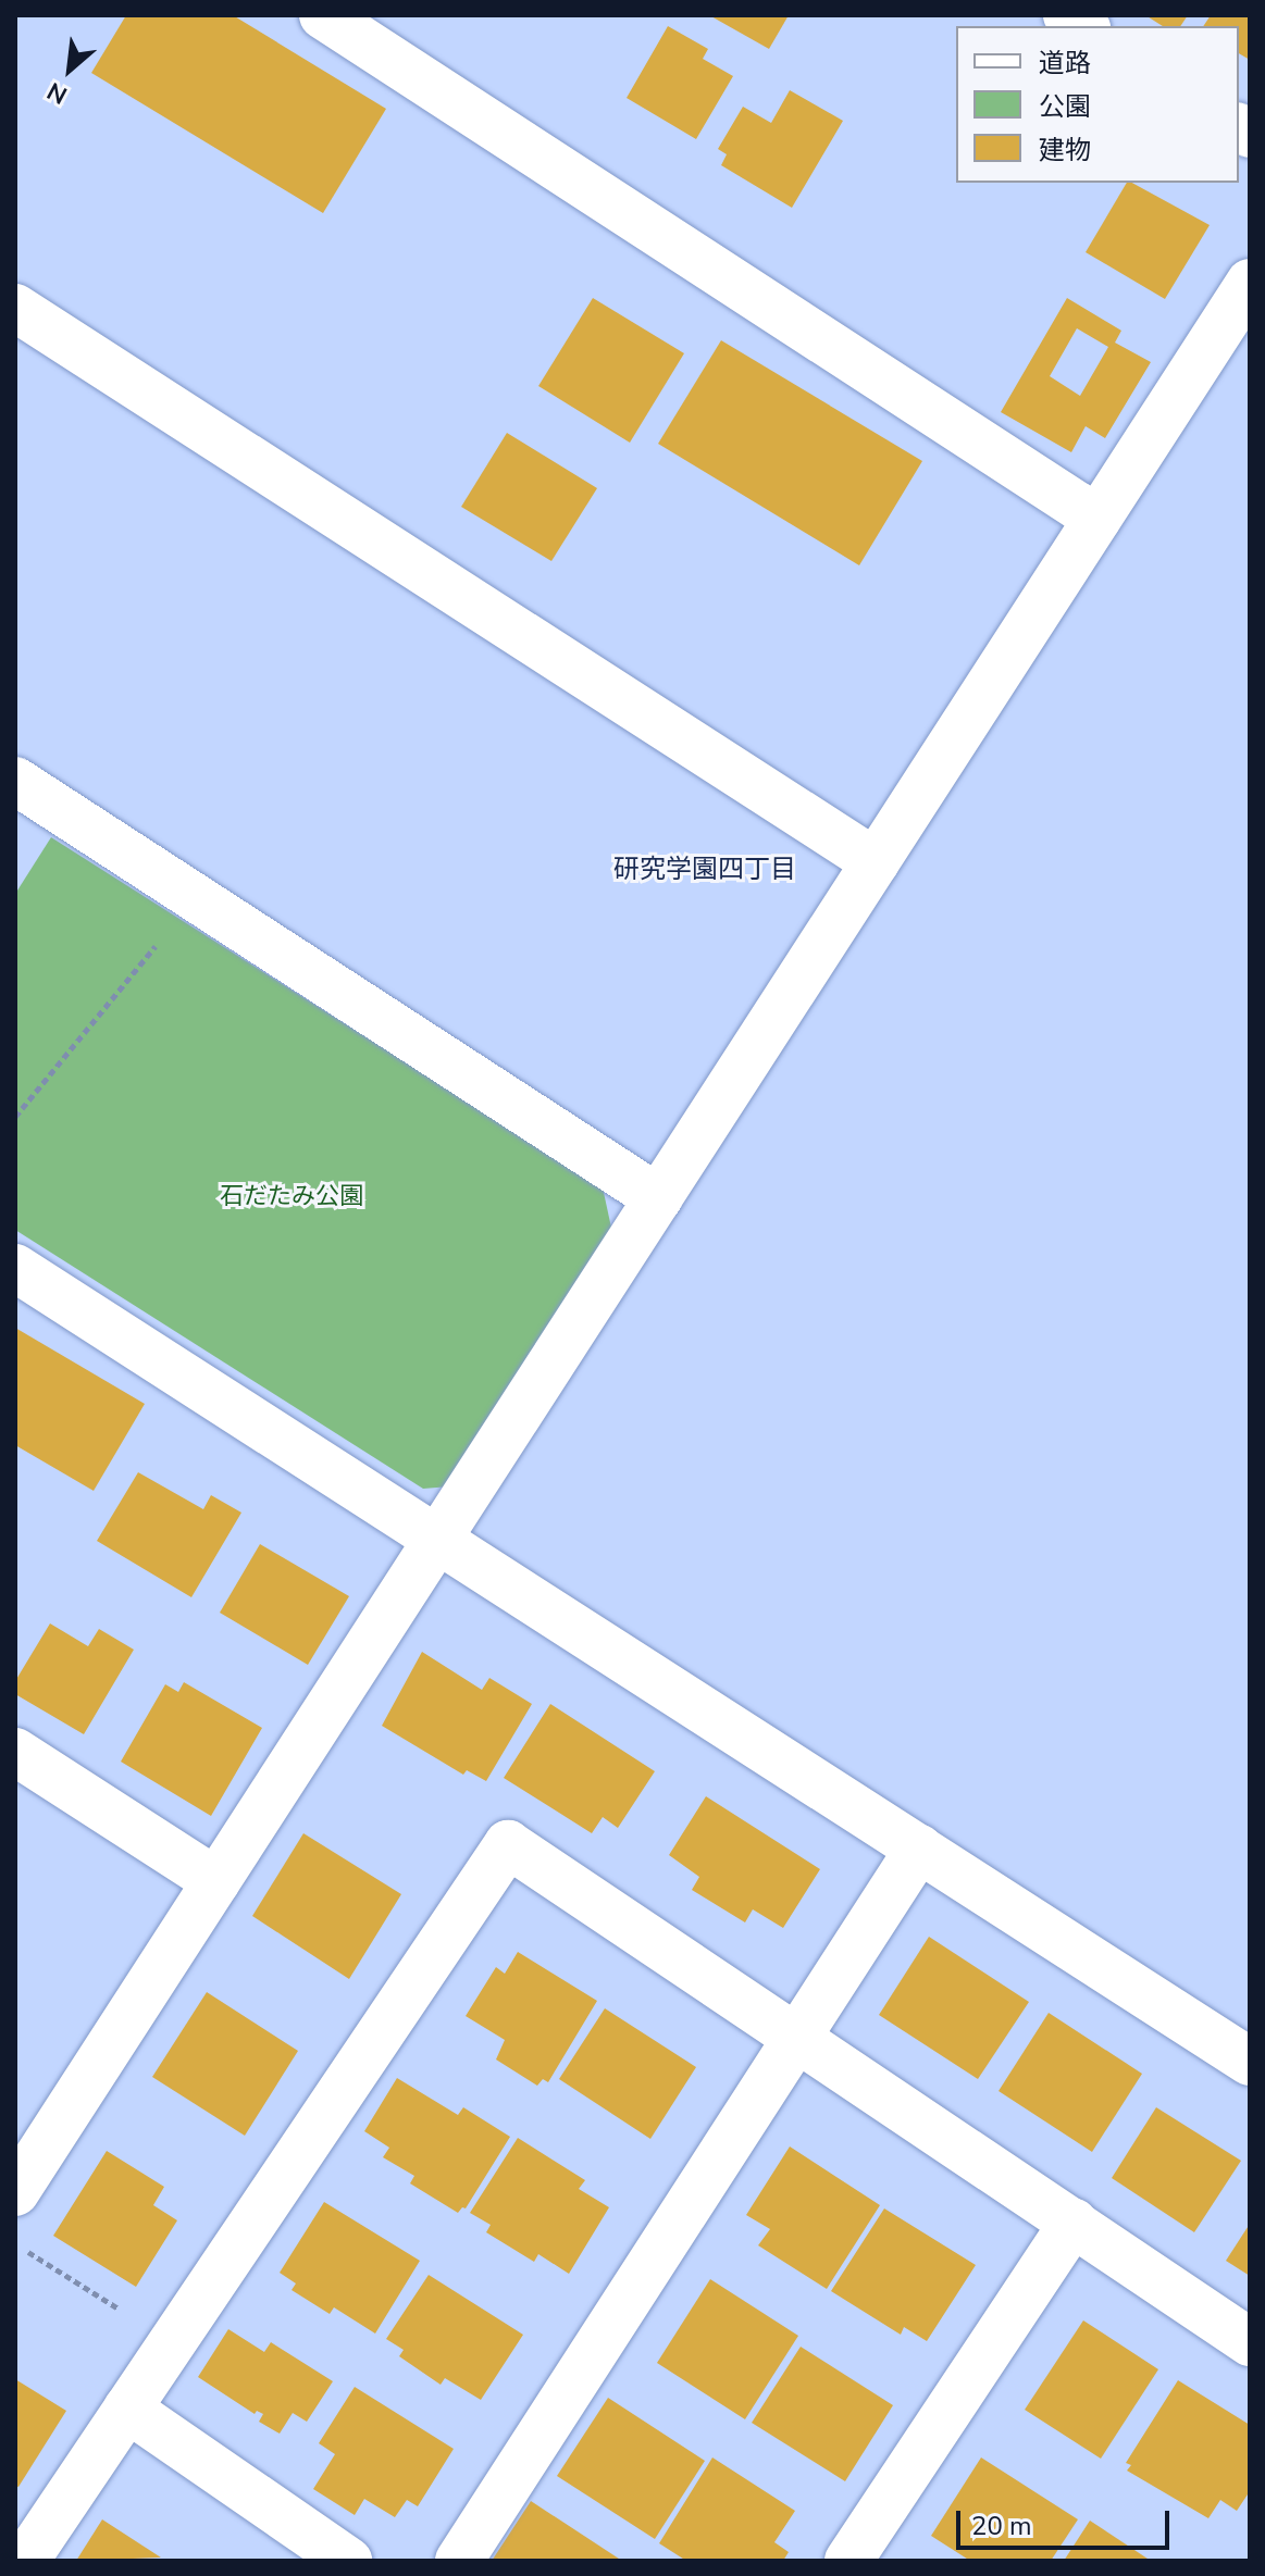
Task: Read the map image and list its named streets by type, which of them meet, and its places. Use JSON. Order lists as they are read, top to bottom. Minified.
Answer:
{"districts":["研究学園四丁目"],"parks":["石だたみ公園"],"legend":["道路","公園","建物"],"scale_bar":"20 m","north":"bottom left"}
